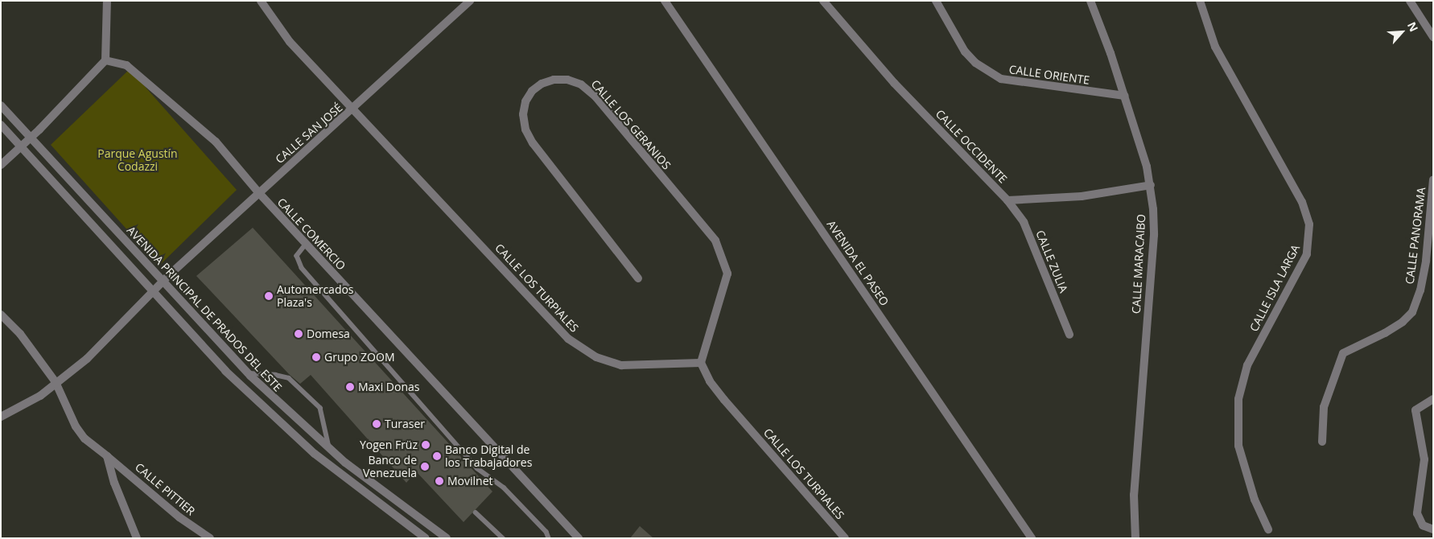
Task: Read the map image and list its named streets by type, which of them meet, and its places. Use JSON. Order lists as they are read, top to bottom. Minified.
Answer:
{"streets":{"street":["CALLE ORIENTE","CALLE LOS GERANIOS","CALLE SAN JOSÉ","CALLE OCCIDENTE","CALLE COMERCIO","CALLE PANORAMA","CALLE ZULIA","AVENIDA EL PASEO","CALLE MARACAIBO","CALLE LOS TURPIALES","CALLE ISLA LARGA","AVENIDA PRINCIPAL DE PRADOS DEL ESTE","CALLE PITTIER"]},"crossings":[["CALLE ORIENTE","CALLE MARACAIBO"],["CALLE LOS GERANIOS","CALLE LOS TURPIALES"],["CALLE SAN JOSÉ","CALLE COMERCIO"],["CALLE SAN JOSÉ","CALLE LOS TURPIALES"],["CALLE SAN JOSÉ","AVENIDA PRINCIPAL DE PRADOS DEL ESTE"],["CALLE SAN JOSÉ","CALLE PITTIER"],["CALLE OCCIDENTE","CALLE ZULIA"],["CALLE OCCIDENTE","CALLE MARACAIBO"]],"parks":["Parque Agustín Codazzi"],"places":["Automercados Plaza's","Domesa","Grupo ZOOM","Maxi Donas","Turaser","Yogen Früz","Banco Digital de los Trabajadores","Banco de Venezuela","Movilnet"],"north":"top right"}
